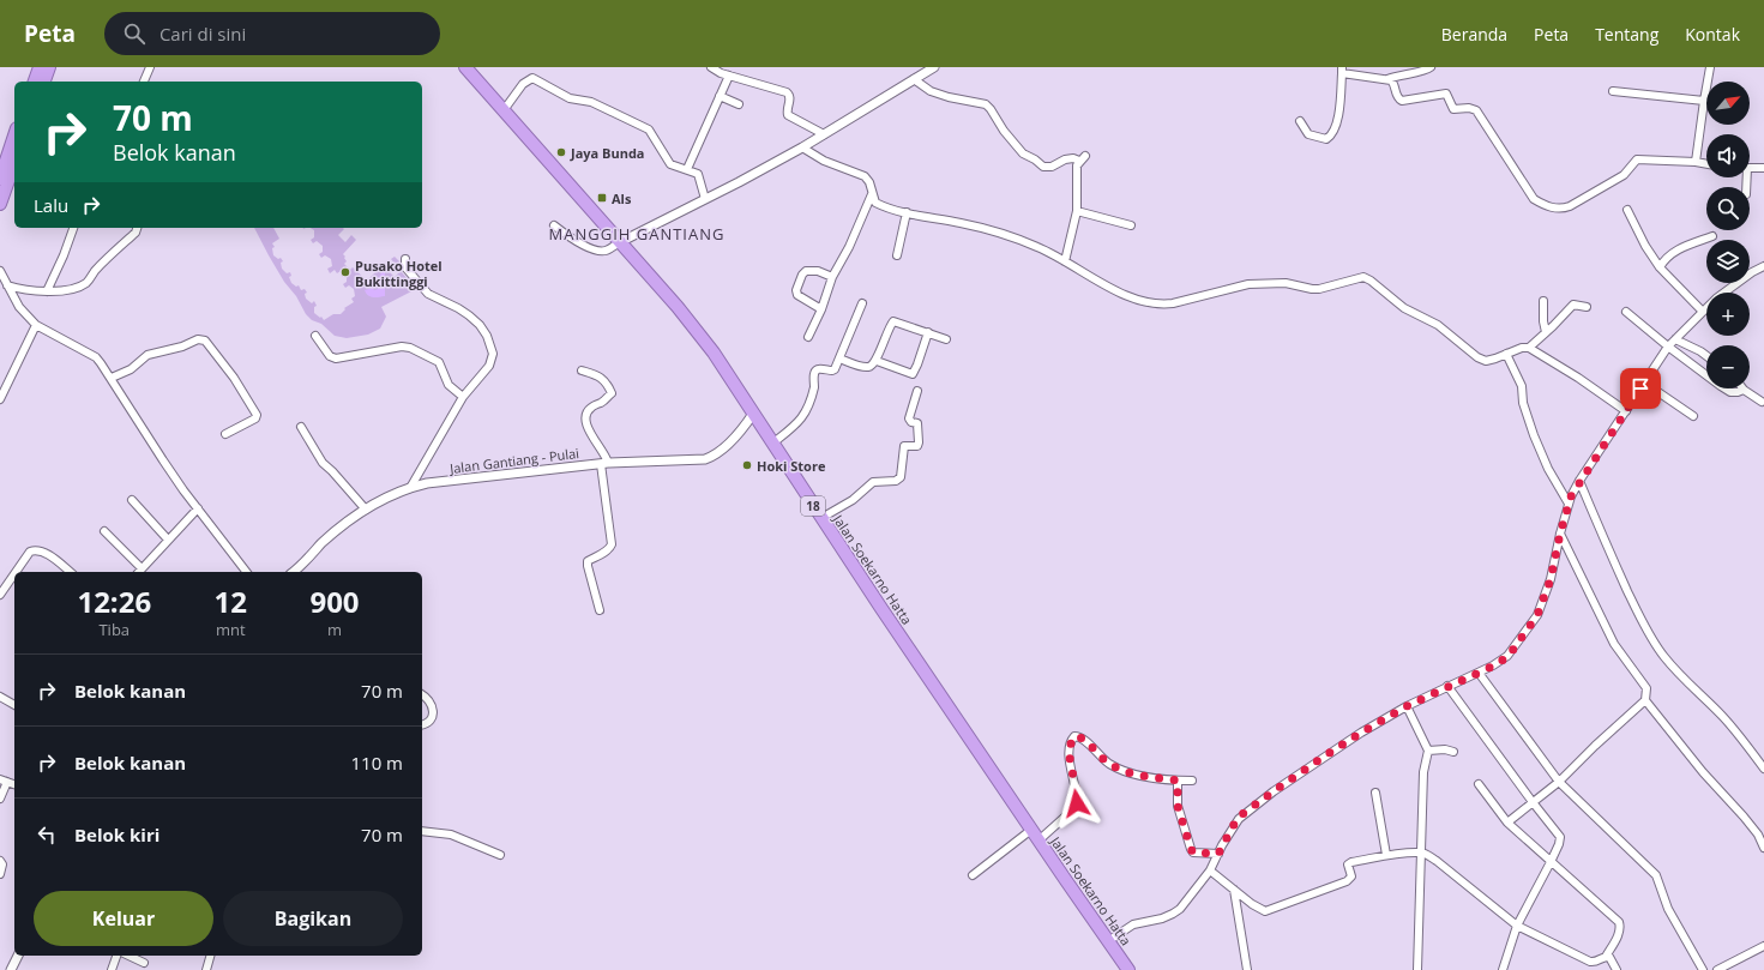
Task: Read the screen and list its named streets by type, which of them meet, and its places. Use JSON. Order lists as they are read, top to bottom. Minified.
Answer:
{"streets":{"highway":["18","Jalan Soekarno Hatta"],"street":["Jalan Gantiang - Pulai"]},"crossings":[["Jalan Gantiang - Pulai","Jalan Soekarno Hatta"]],"districts":["MANGGIH GANTIANG"],"places":{"other":["Jaya Bunda","Pusako Hotel Bukittinggi","Hoki Store"],"transit":["Als"]},"north":"top right","page":{"header":"Peta","search":"Cari di sini","nav":["Beranda","Peta","Tentang","Kontak"],"map_buttons":["+","−"],"turn":["70 m","Belok kanan"],"then":"Lalu","eta":["12:26","Tiba","12","mnt","900","m"],"list":[{"name":"Belok kanan","value":"70 m"},{"name":"Belok kanan","value":"110 m"},{"name":"Belok kiri","value":"70 m"}],"buttons":["Keluar","Bagikan"]}}
